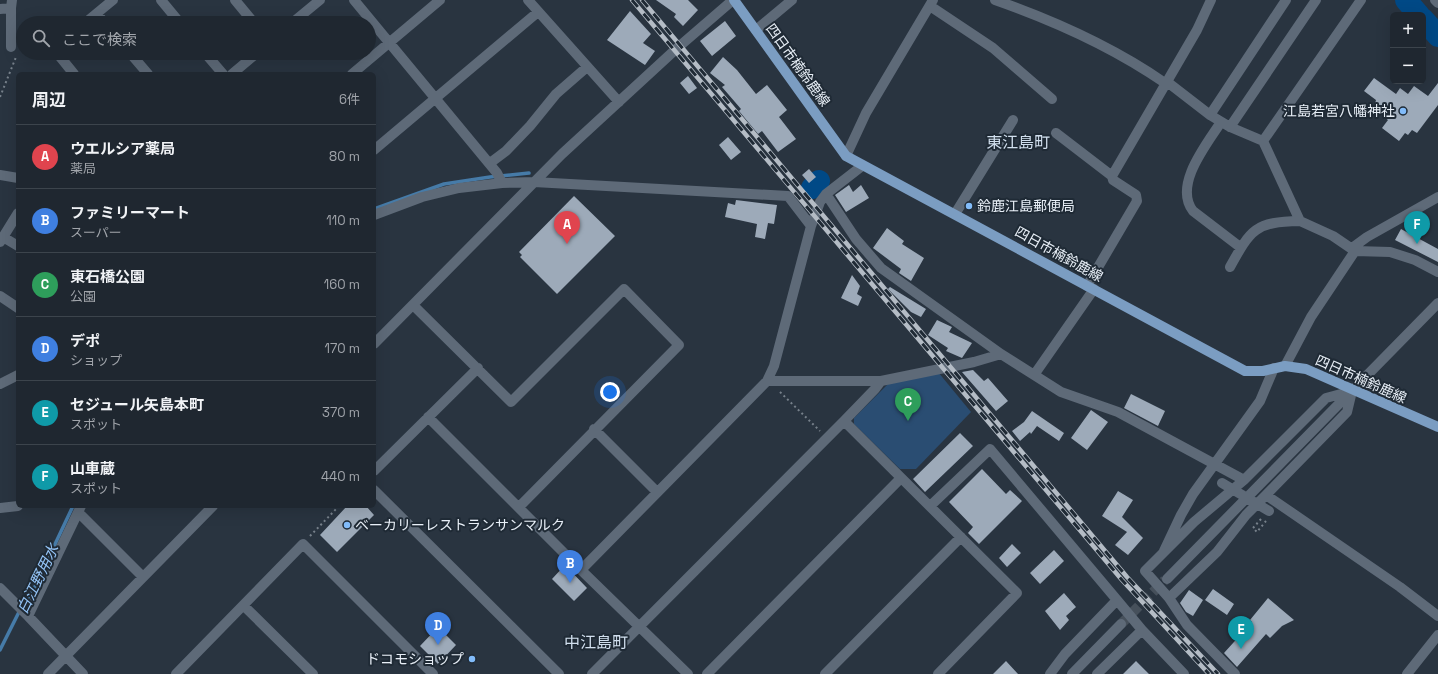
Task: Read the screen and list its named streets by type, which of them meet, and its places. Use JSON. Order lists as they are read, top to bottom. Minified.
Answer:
{"streets":{"main road":["四日市楠鈴鹿線"]},"districts":["東江島町","中江島町"],"water":["白江野用水"],"places":["江島若宮八幡神社","鈴鹿江島郵便局","ベーカリーレストランサンマルク","ドコモショップ"],"page":{"map_buttons":["+","−"],"search":"ここで検索","heading":["周辺","6件"],"list":[{"mark":"A","name":"ウエルシア薬局","note":"薬局","value":"80 m"},{"mark":"B","name":"ファミリーマート","note":"スーパー","value":"110 m"},{"mark":"C","name":"東石橋公園","note":"公園","value":"160 m"},{"mark":"D","name":"デポ","note":"ショップ","value":"170 m"},{"mark":"E","name":"セジュール矢島本町","note":"スポット","value":"370 m"},{"mark":"F","name":"山車蔵","note":"スポット","value":"440 m"}],"pins":["A","F","C","B","D","E"]}}
